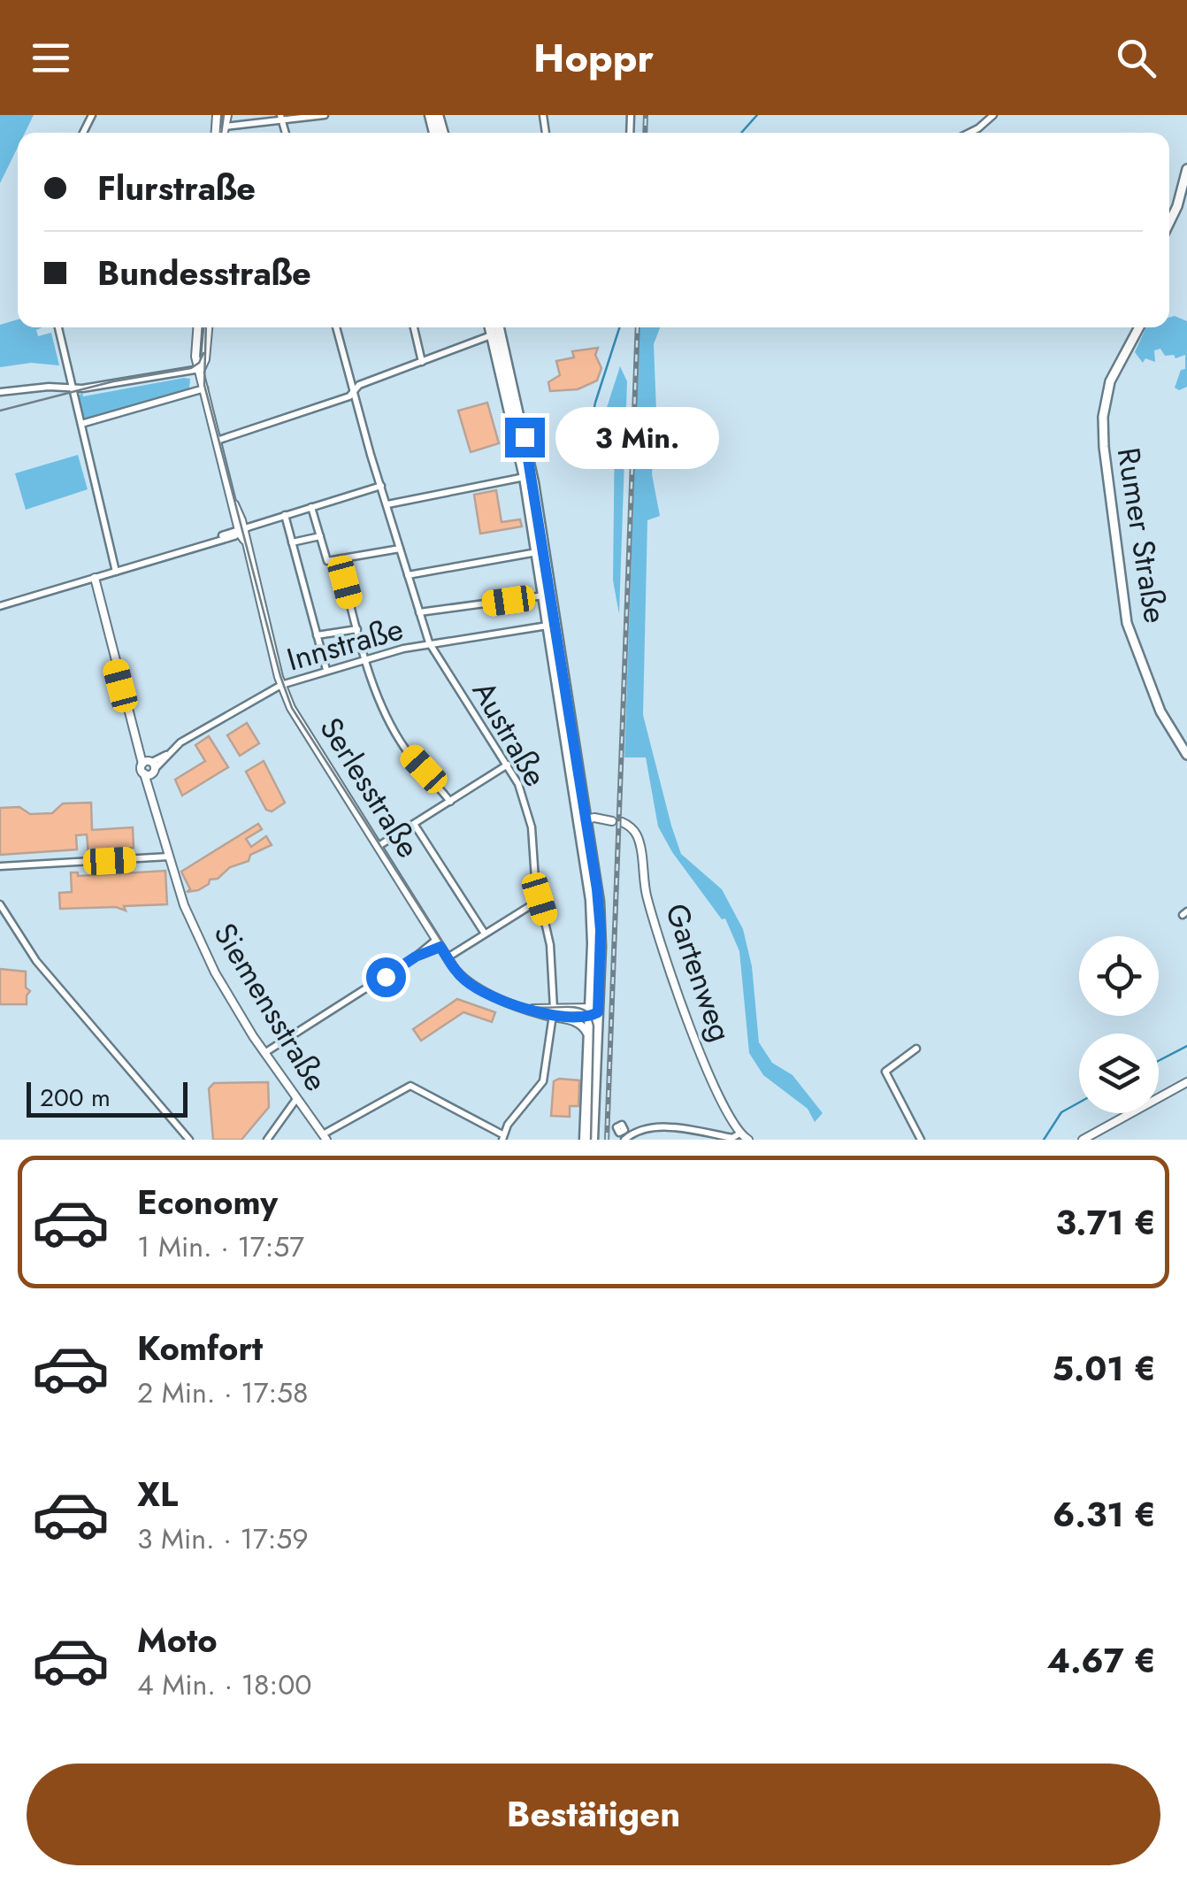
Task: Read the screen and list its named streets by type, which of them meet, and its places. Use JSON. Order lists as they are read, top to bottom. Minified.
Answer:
{"streets":{"main road":["Rumer Straße"],"street":["Innstraße","Austraße","Serlesstraße","Gartenweg","Siemensstraße"]},"crossings":[["Innstraße","Austraße"],["Innstraße","Serlesstraße"],["Innstraße","Siemensstraße"],["Austraße","Serlesstraße"]],"scale_bar":"200 m","page":{"header":"Hoppr","banner":["Flurstraße","Bundesstraße"],"bubble":"3 Min.","scale":"200 m","list":[{"name":"Economy","note":"1 Min. · 17:57","value":"3.71 €"},{"name":"Komfort","note":"2 Min. · 17:58","value":"5.01 €"},{"name":"XL","note":"3 Min. · 17:59","value":"6.31 €"},{"name":"Moto","note":"4 Min. · 18:00","value":"4.67 €"}],"buttons":"Bestätigen"}}
